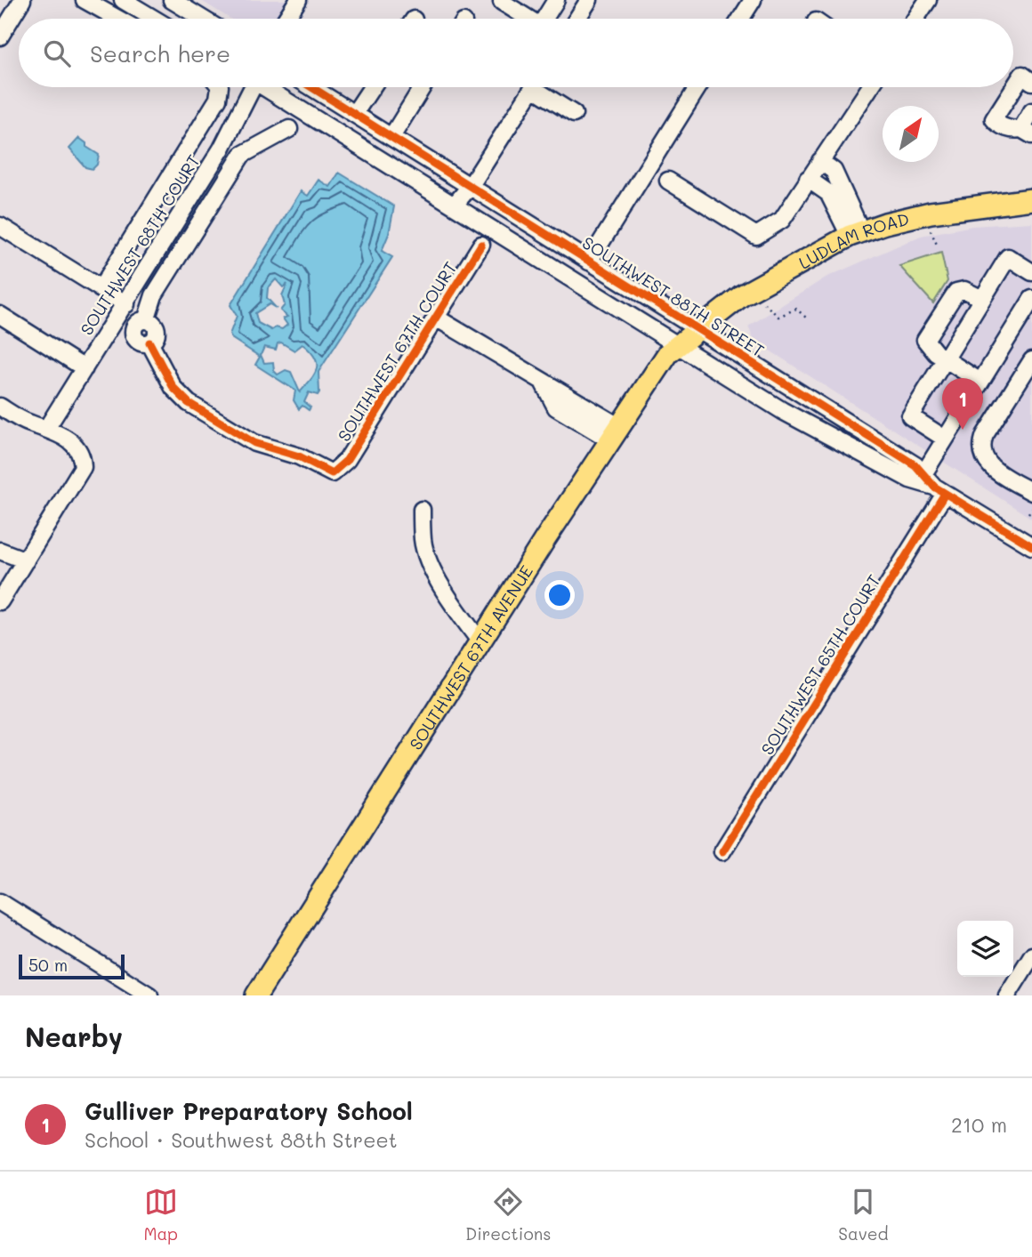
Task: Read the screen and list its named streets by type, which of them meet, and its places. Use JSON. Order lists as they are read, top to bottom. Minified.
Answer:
{"streets":{"main road":["LUDLAM ROAD","SOUTHWEST 67TH AVENUE"],"street":["SOUTHWEST 68TH COURT","SOUTHWEST 88TH STREET","SOUTHWEST 67TH COURT","SOUTHWEST 65TH COURT"]},"crossings":[["LUDLAM ROAD","SOUTHWEST 88TH STREET"],["LUDLAM ROAD","SOUTHWEST 67TH AVENUE"],["SOUTHWEST 88TH STREET","SOUTHWEST 67TH AVENUE"],["SOUTHWEST 88TH STREET","SOUTHWEST 65TH COURT"]],"scale_bar":"50 m","north":"top right","page":{"search":"Search here","pins":"1","scale":"50 m","heading":"Nearby","list":[{"mark":"1","name":"Gulliver Preparatory School","note":"School · Southwest 88th Street","value":"210 m"}],"nav":["Map","Directions","Saved"]}}
